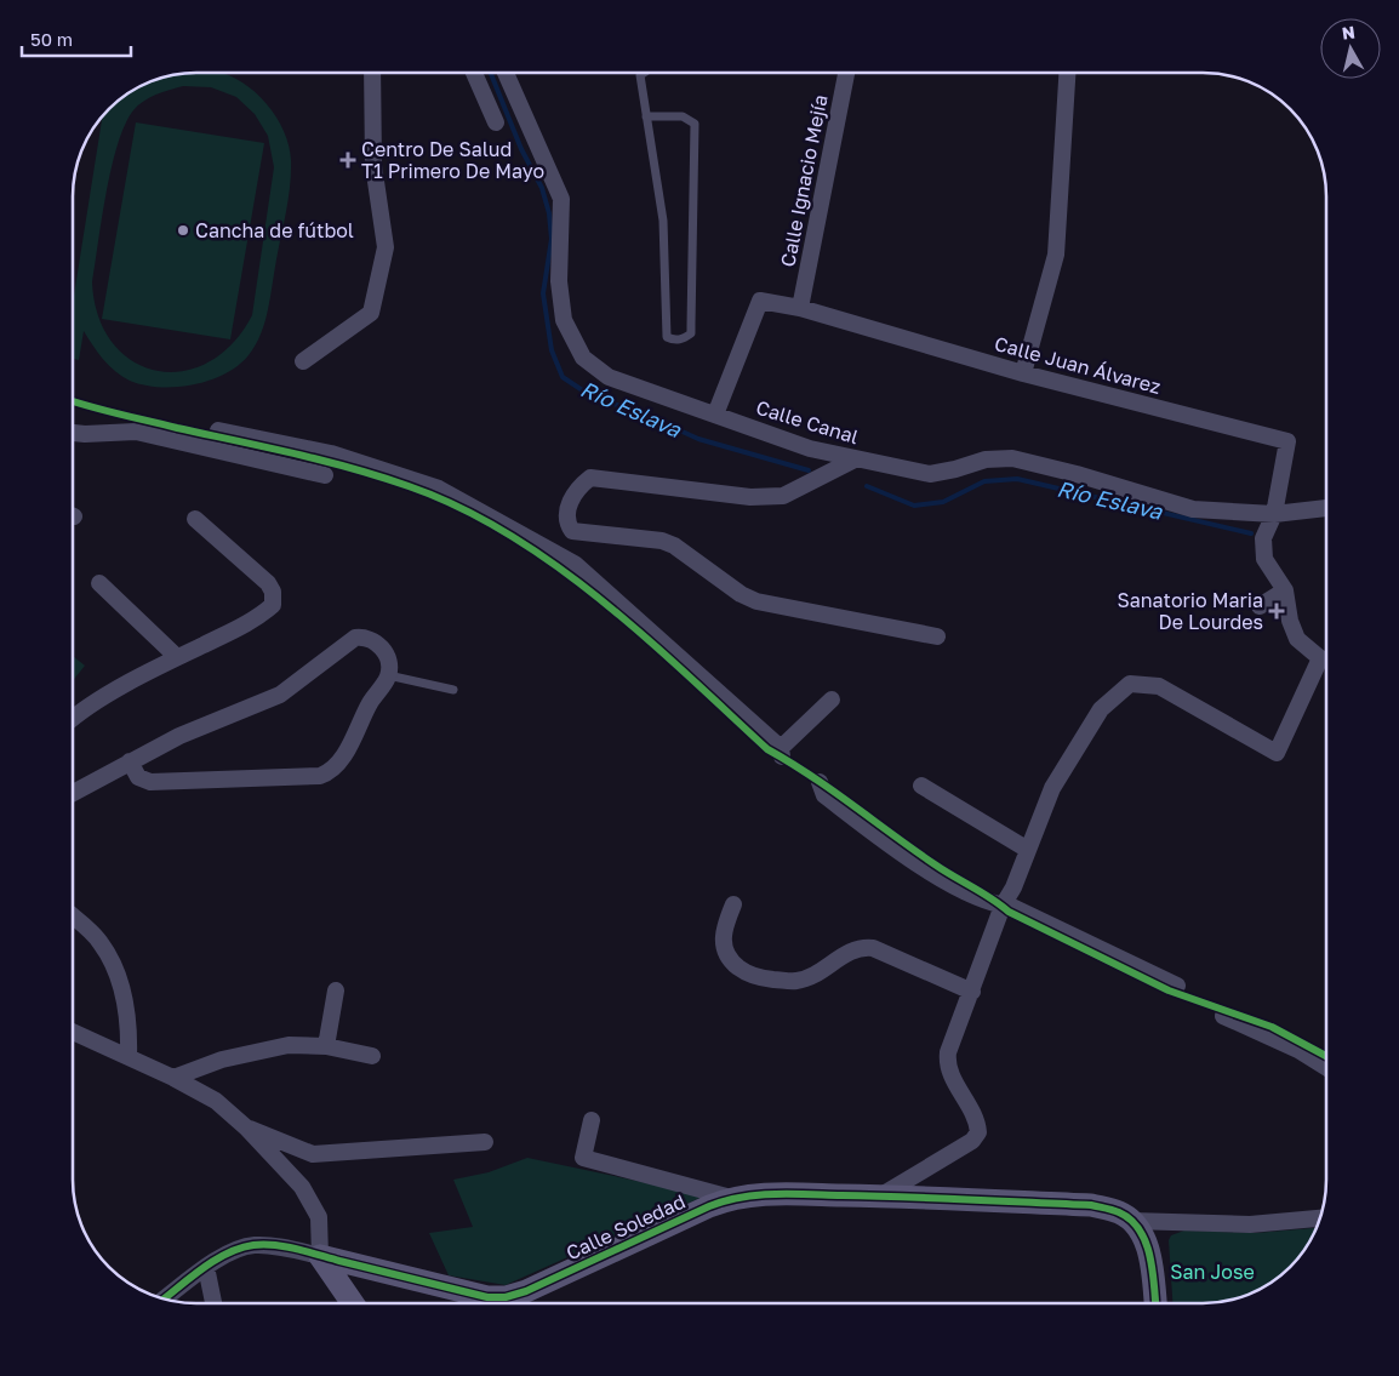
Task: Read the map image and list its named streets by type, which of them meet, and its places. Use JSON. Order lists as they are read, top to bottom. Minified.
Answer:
{"streets":{"street":["Calle Ignacio Mejía","Calle Juan Álvarez","Calle Canal","Calle Soledad"]},"crossings":[["Calle Ignacio Mejía","Calle Juan Álvarez"],["Calle Juan Álvarez","Calle Canal"]],"water":["Río Eslava"],"parks":["San Jose"],"places":{"health":["Centro De Salud T1 Primero De Mayo","Sanatorio Maria De Lourdes"],"other":["Cancha de fútbol"]},"scale_bar":"50 m","north":"top"}
